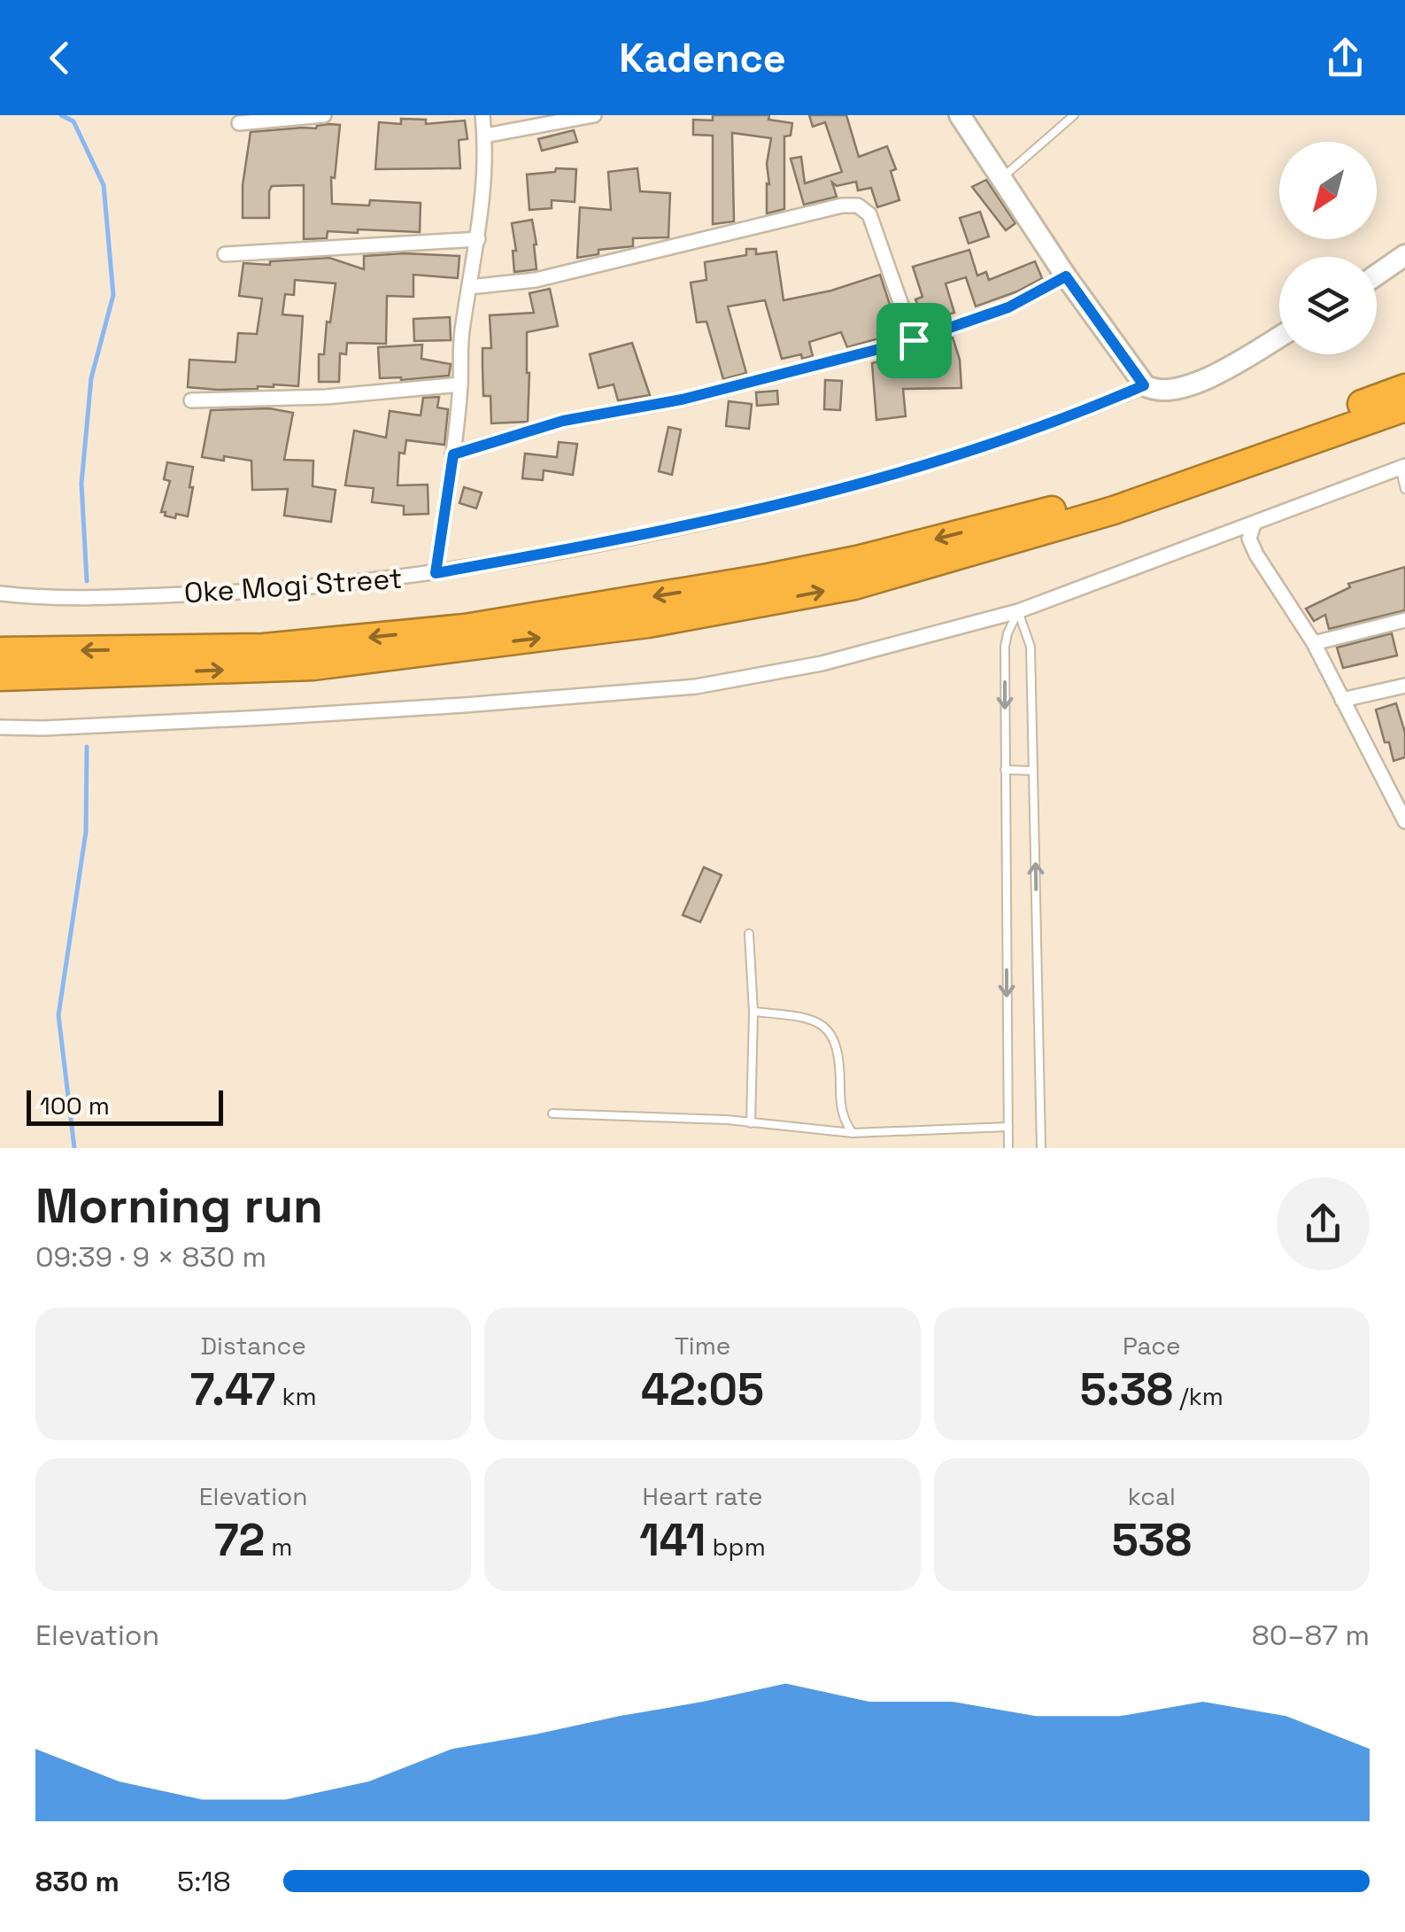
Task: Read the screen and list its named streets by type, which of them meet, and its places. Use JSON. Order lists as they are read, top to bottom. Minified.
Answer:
{"streets":{"street":["Oke Mogi Street"]},"scale_bar":"100 m","north":"bottom left","page":{"header":"Kadence","scale":"100 m","heading":["Morning run","09:39 · 9 × 830 m"],"stats":[["Distance","7.47 km"],["Time","42:05"],["Pace","5:38 /km"],["Elevation","72 m"],["Heart rate","141 bpm"],["kcal","538"]],"chart":["Elevation","80–87 m"],"list":[{"name":"830 m","note":"5:18"}]}}
